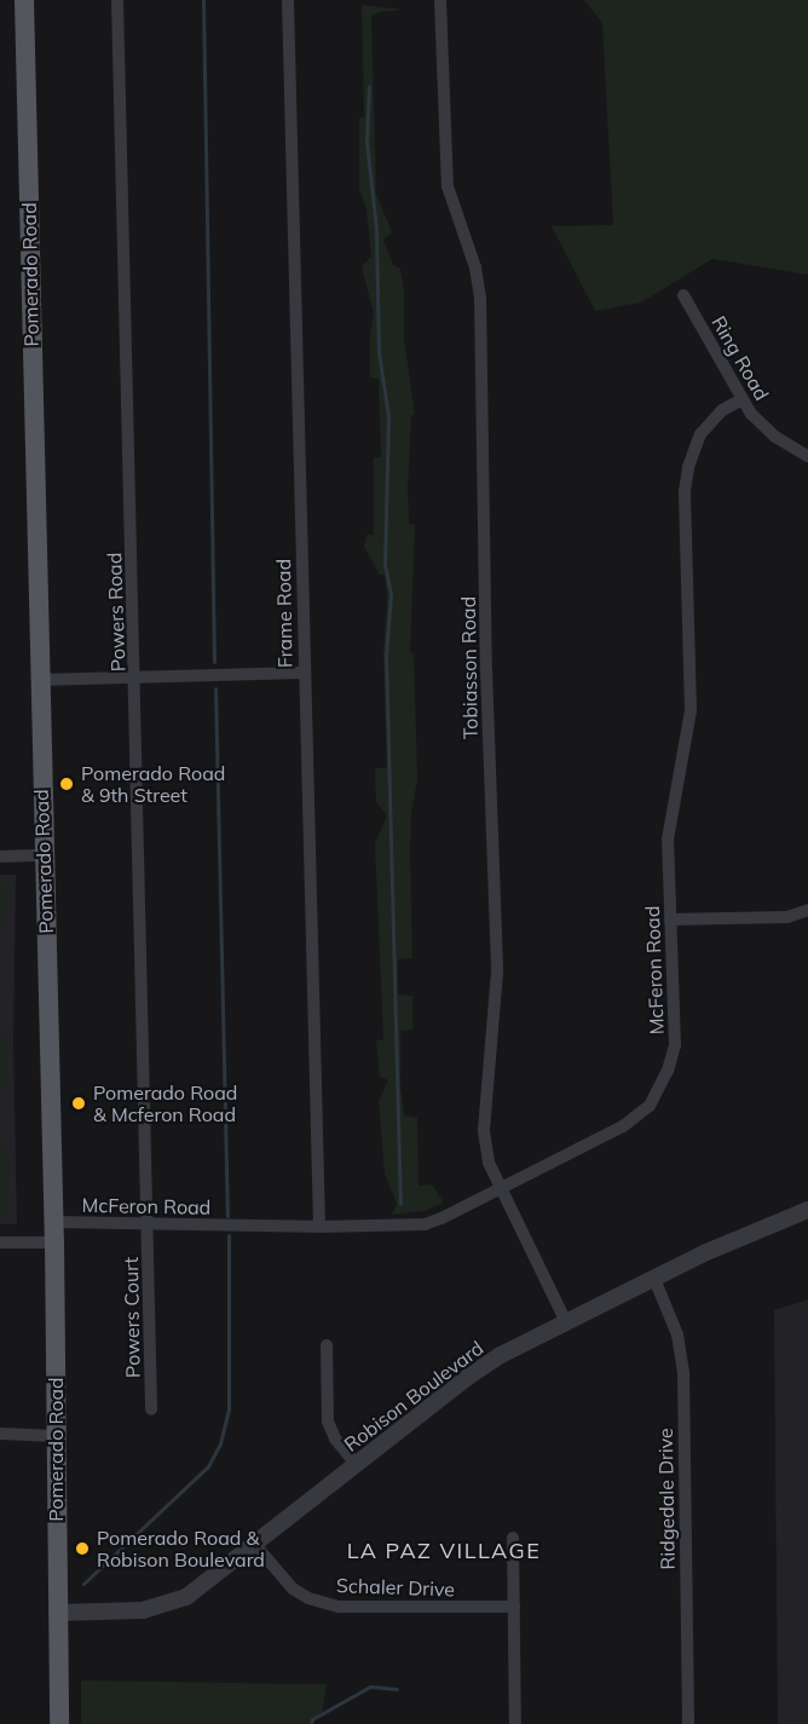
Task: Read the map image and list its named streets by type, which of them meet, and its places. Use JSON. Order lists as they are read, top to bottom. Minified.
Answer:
{"streets":{"main road":["Pomerado Road"],"street":["Ring Road","Powers Road","Frame Road","Tobiasson Road","McFeron Road","Powers Court","Robison Boulevard","Ridgedale Drive","Schaler Drive"]},"crossings":[["Pomerado Road","McFeron Road"],["Pomerado Road","Robison Boulevard"],["Ring Road","McFeron Road"],["Powers Road","McFeron Road"],["Powers Road","Powers Court"],["Frame Road","McFeron Road"],["Tobiasson Road","McFeron Road"],["Tobiasson Road","Robison Boulevard"],["McFeron Road","Powers Court"],["Robison Boulevard","Ridgedale Drive"],["Robison Boulevard","Schaler Drive"]],"districts":["LA PAZ VILLAGE"],"places":["Pomerado Road & 9th Street","Pomerado Road & Mcferon Road","Pomerado Road & Robison Boulevard"]}
